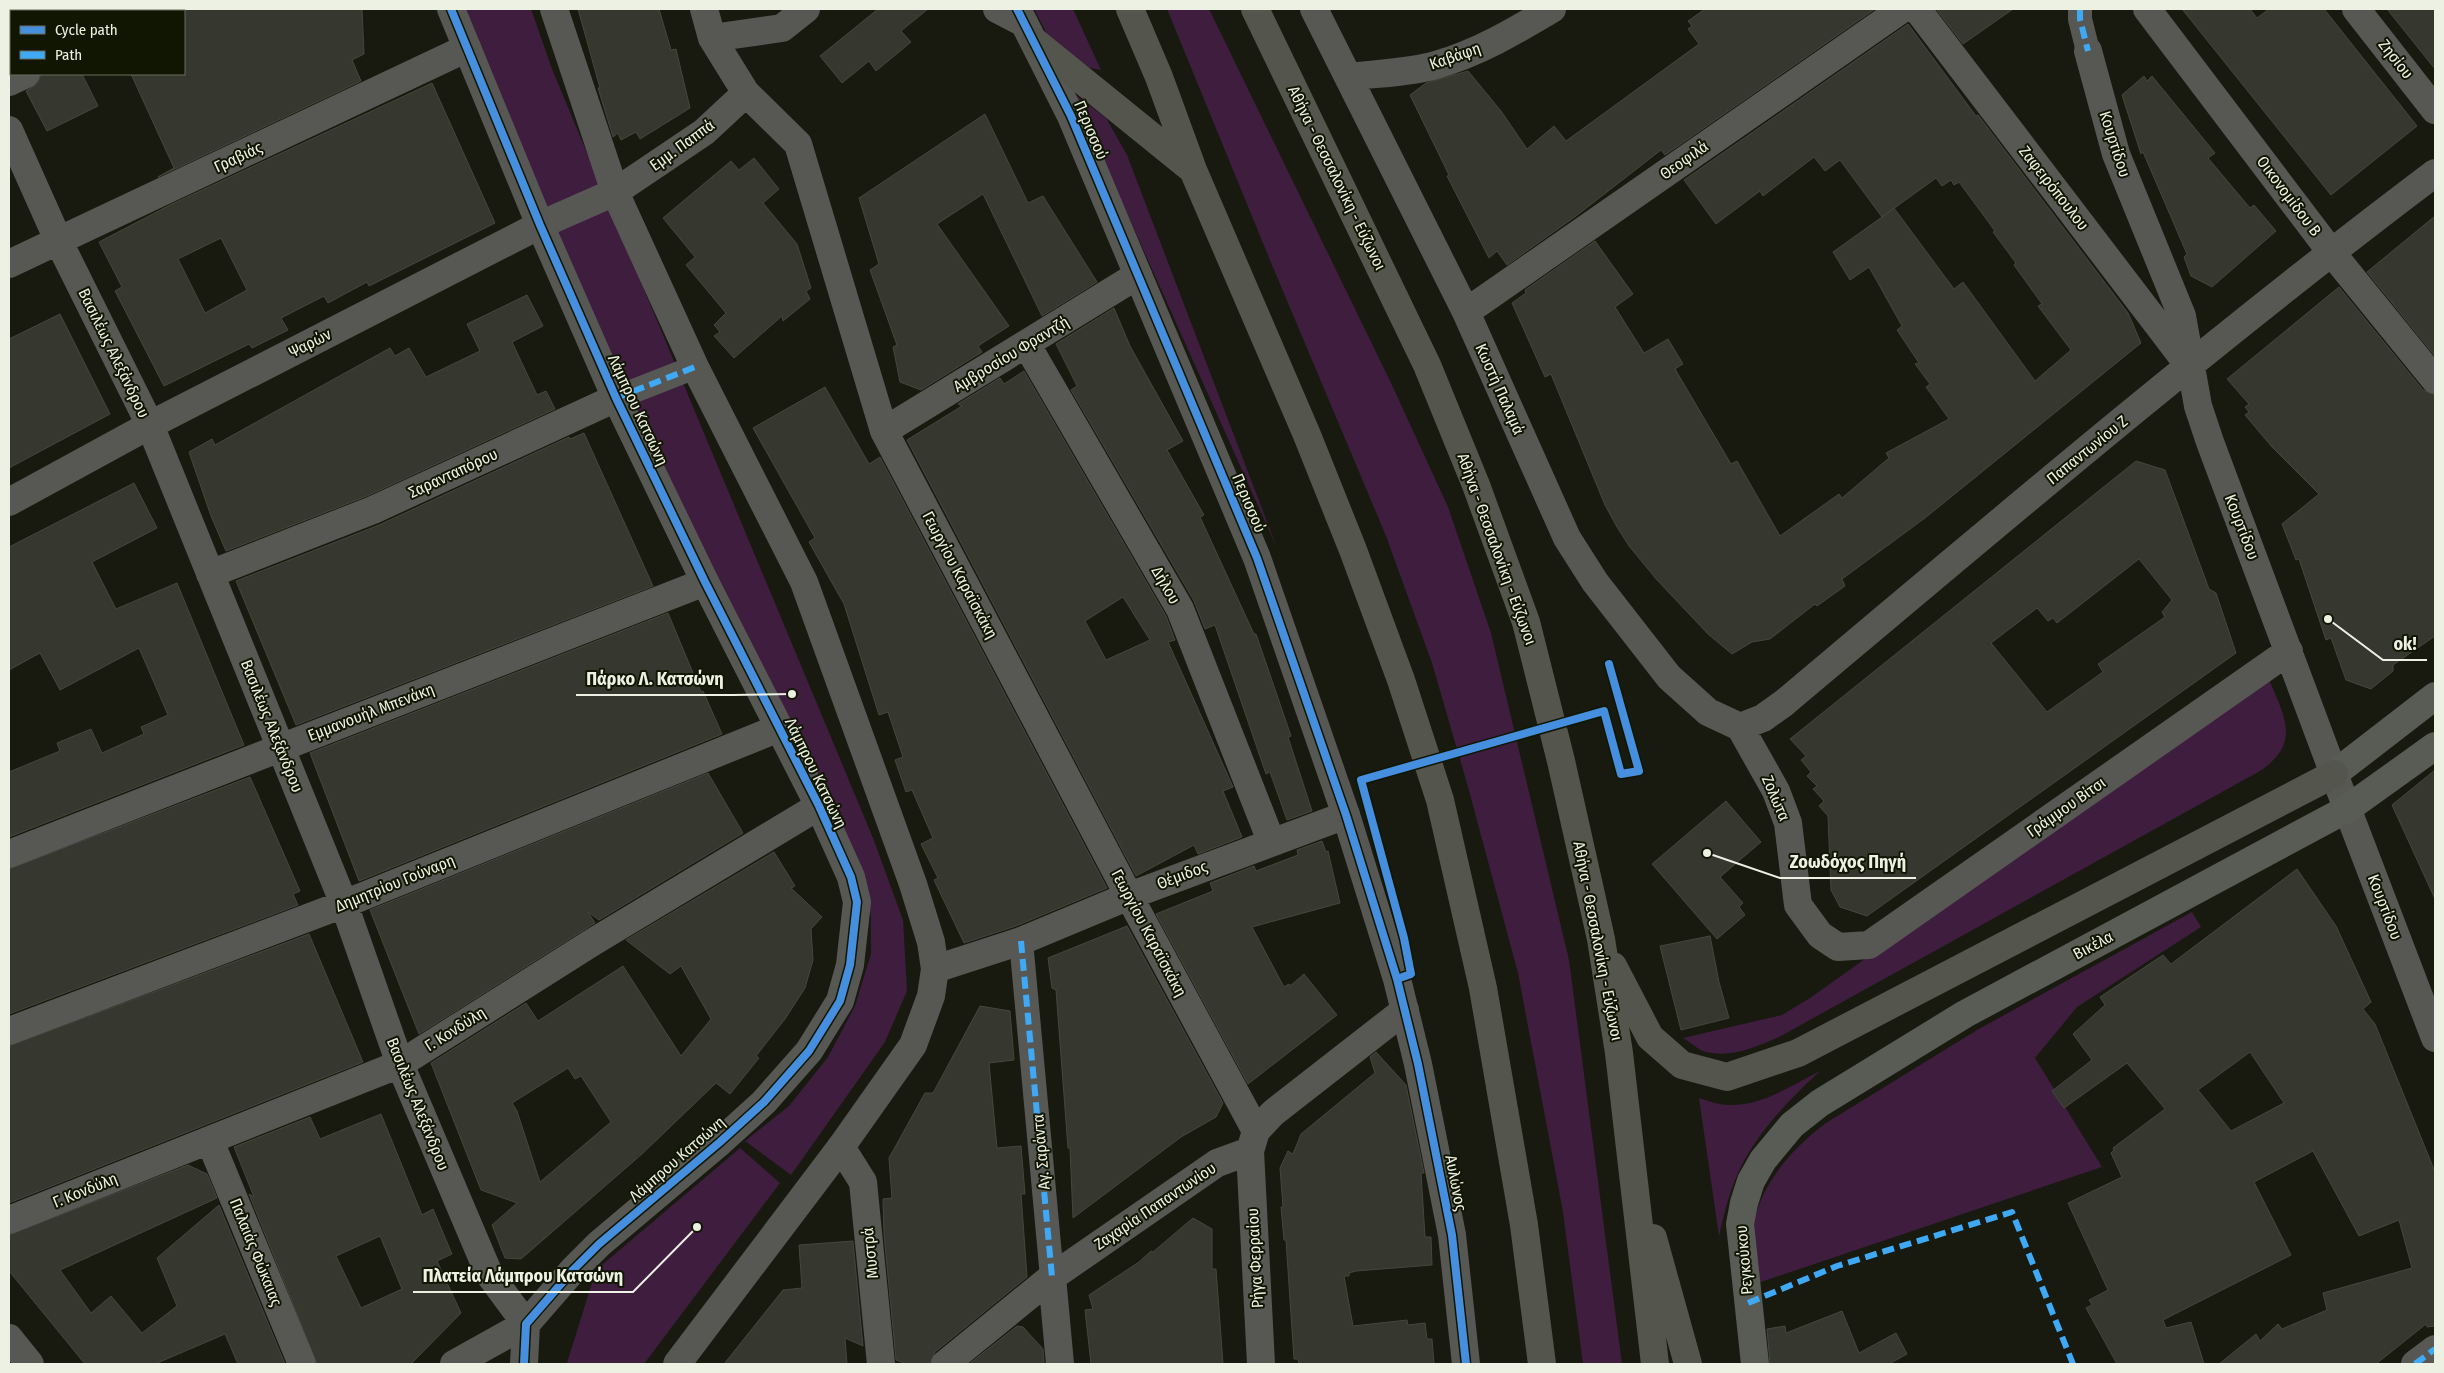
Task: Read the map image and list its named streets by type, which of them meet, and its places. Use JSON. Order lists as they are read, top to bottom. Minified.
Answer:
{"streets":{"highway":["Αθήνα - Θεσσαλονίκη - Εύζωνοι"],"main road":["Βικέλα","Ρεγκούκου"],"street":["Καβάφη","Ζησίου","Περισσού","Κουρτίδου","Εμμ. Παππά","Γραβιάς","Θεοφιλά","Ζαφειρόπουλου","Οικονομίδου Β","Ψαρών","Βασιλέως Αλεξάνδρου","Αμβροσίου Φραντζή","Κωστή Παλαμά","Λάμπρου Κατσώνη","Παπαντωνίου Ζ","Σαρανταπόρου","Γεωργίου Καραϊσκάκη","Δήλου","Εμμανουήλ Μπενάκη","Ζολώτα","Γράμμου Βίτσι","Θέμιδος","Δημητρίου Γούναρη","Γ. Κονδύλη","Αγ. Σαράντα","Αυλώνος","Ζαχαρία Παπαντωνίου","Παλαιάς Φώκαιας","Μυστρά","Ρήγα Φερραίου"]},"crossings":[["Καβάφη","Κωστή Παλαμά"],["Περισσού","Αμβροσίου Φραντζή"],["Περισσού","Θέμιδος"],["Περισσού","Αυλώνος"],["Περισσού","Ζαχαρία Παπαντωνίου"],["Κουρτίδου","Ζαφειρόπουλου"],["Κουρτίδου","Παπαντωνίου Ζ"],["Κουρτίδου","Γράμμου Βίτσι"],["Κουρτίδου","Βικέλα"],["Εμμ. Παππά","Ψαρών"],["Εμμ. Παππά","Γεωργίου Καραϊσκάκη"],["Γραβιάς","Βασιλέως Αλεξάνδρου"],["Γραβιάς","Λάμπρου Κατσώνη"],["Θεοφιλά","Κωστή Παλαμά"],["Ζαφειρόπουλου","Παπαντωνίου Ζ"],["Οικονομίδου Β","Παπαντωνίου Ζ"],["Ψαρών","Βασιλέως Αλεξάνδρου"],["Ψαρών","Λάμπρου Κατσώνη"],["Βασιλέως Αλεξάνδρου","Λάμπρου Κατσώνη"],["Βασιλέως Αλεξάνδρου","Σαρανταπόρου"],["Βασιλέως Αλεξάνδρου","Εμμανουήλ Μπενάκη"],["Βασιλέως Αλεξάνδρου","Δημητρίου Γούναρη"],["Βασιλέως Αλεξάνδρου","Γ. Κονδύλη"],["Αμβροσίου Φραντζή","Γεωργίου Καραϊσκάκη"],["Αμβροσίου Φραντζή","Δήλου"],["Κωστή Παλαμά","Παπαντωνίου Ζ"],["Κωστή Παλαμά","Ζολώτα"],["Λάμπρου Κατσώνη","Σαρανταπόρου"],["Λάμπρου Κατσώνη","Εμμανουήλ Μπενάκη"],["Λάμπρου Κατσώνη","Δημητρίου Γούναρη"],["Λάμπρου Κατσώνη","Γ. Κονδύλη"],["Παπαντωνίου Ζ","Ζολώτα"],["Γεωργίου Καραϊσκάκη","Θέμιδος"],["Γεωργίου Καραϊσκάκη","Ζαχαρία Παπαντωνίου"],["Γεωργίου Καραϊσκάκη","Ρήγα Φερραίου"],["Δήλου","Θέμιδος"],["Ζολώτα","Γράμμου Βίτσι"],["Θέμιδος","Αγ. Σαράντα"],["Βικέλα","Ρεγκούκου"],["Γ. Κονδύλη","Παλαιάς Φώκαιας"],["Αγ. Σαράντα","Ζαχαρία Παπαντωνίου"],["Αυλώνος","Ζαχαρία Παπαντωνίου"],["Ζαχαρία Παπαντωνίου","Ρήγα Φερραίου"]],"places":["ok!","Πάρκο Λ. Κατσώνη","Ζοωδόχος Πηγή","Πλατεία Λάμπρου Κατσώνη"],"legend":["Cycle path","Path"]}
